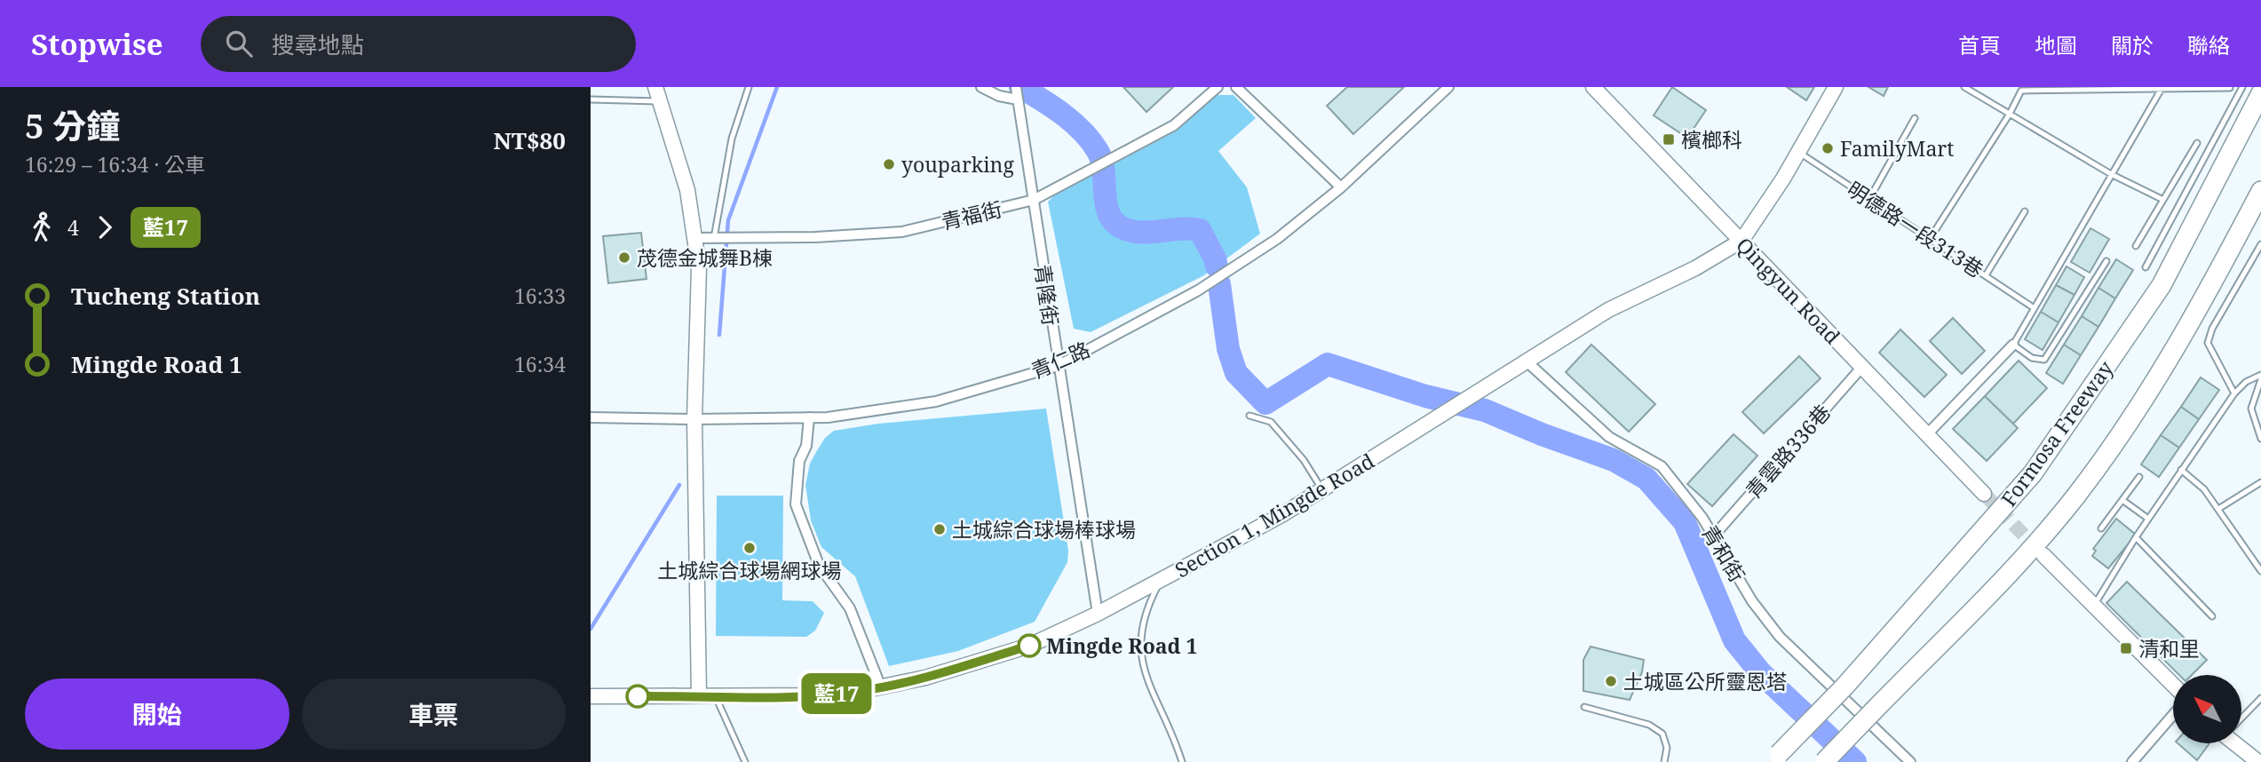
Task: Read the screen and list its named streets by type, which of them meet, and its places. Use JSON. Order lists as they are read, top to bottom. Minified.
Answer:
{"streets":{"highway":["Formosa Freeway"],"street":["青福街","Qingyun Road","青隆街","青仁路","青雲路336巷","Section 1, Mingde Road","青和街"],"lane":["明德路一段313巷"]},"crossings":[["青福街","青隆街"],["明德路一段313巷","Section 1, Mingde Road"],["Qingyun Road","青雲路336巷"],["Qingyun Road","Section 1, Mingde Road"],["青隆街","青仁路"],["青隆街","Section 1, Mingde Road"],["青雲路336巷","青和街"],["Section 1, Mingde Road","青和街"]],"places":{"transit":["檳榔科","清和里"],"other":["FamilyMart","youparking","茂德金城舞B棟","土城綜合球場棒球場","土城綜合球場網球場","Mingde Road 1","土城區公所靈恩塔"]},"lines":["bus line 藍17"],"north":"top left","page":{"header":"Stopwise","search":"搜尋地點","nav":["首頁","地圖","關於","聯絡"],"heading":["5 分鐘","16:29 – 16:34 · 公車","NT$80"],"on_map":"藍17","legs":["4","藍17"],"list":[{"name":"Tucheng Station","value":"16:33"},{"name":"Mingde Road 1","value":"16:34"}],"buttons":["開始","車票"]}}
